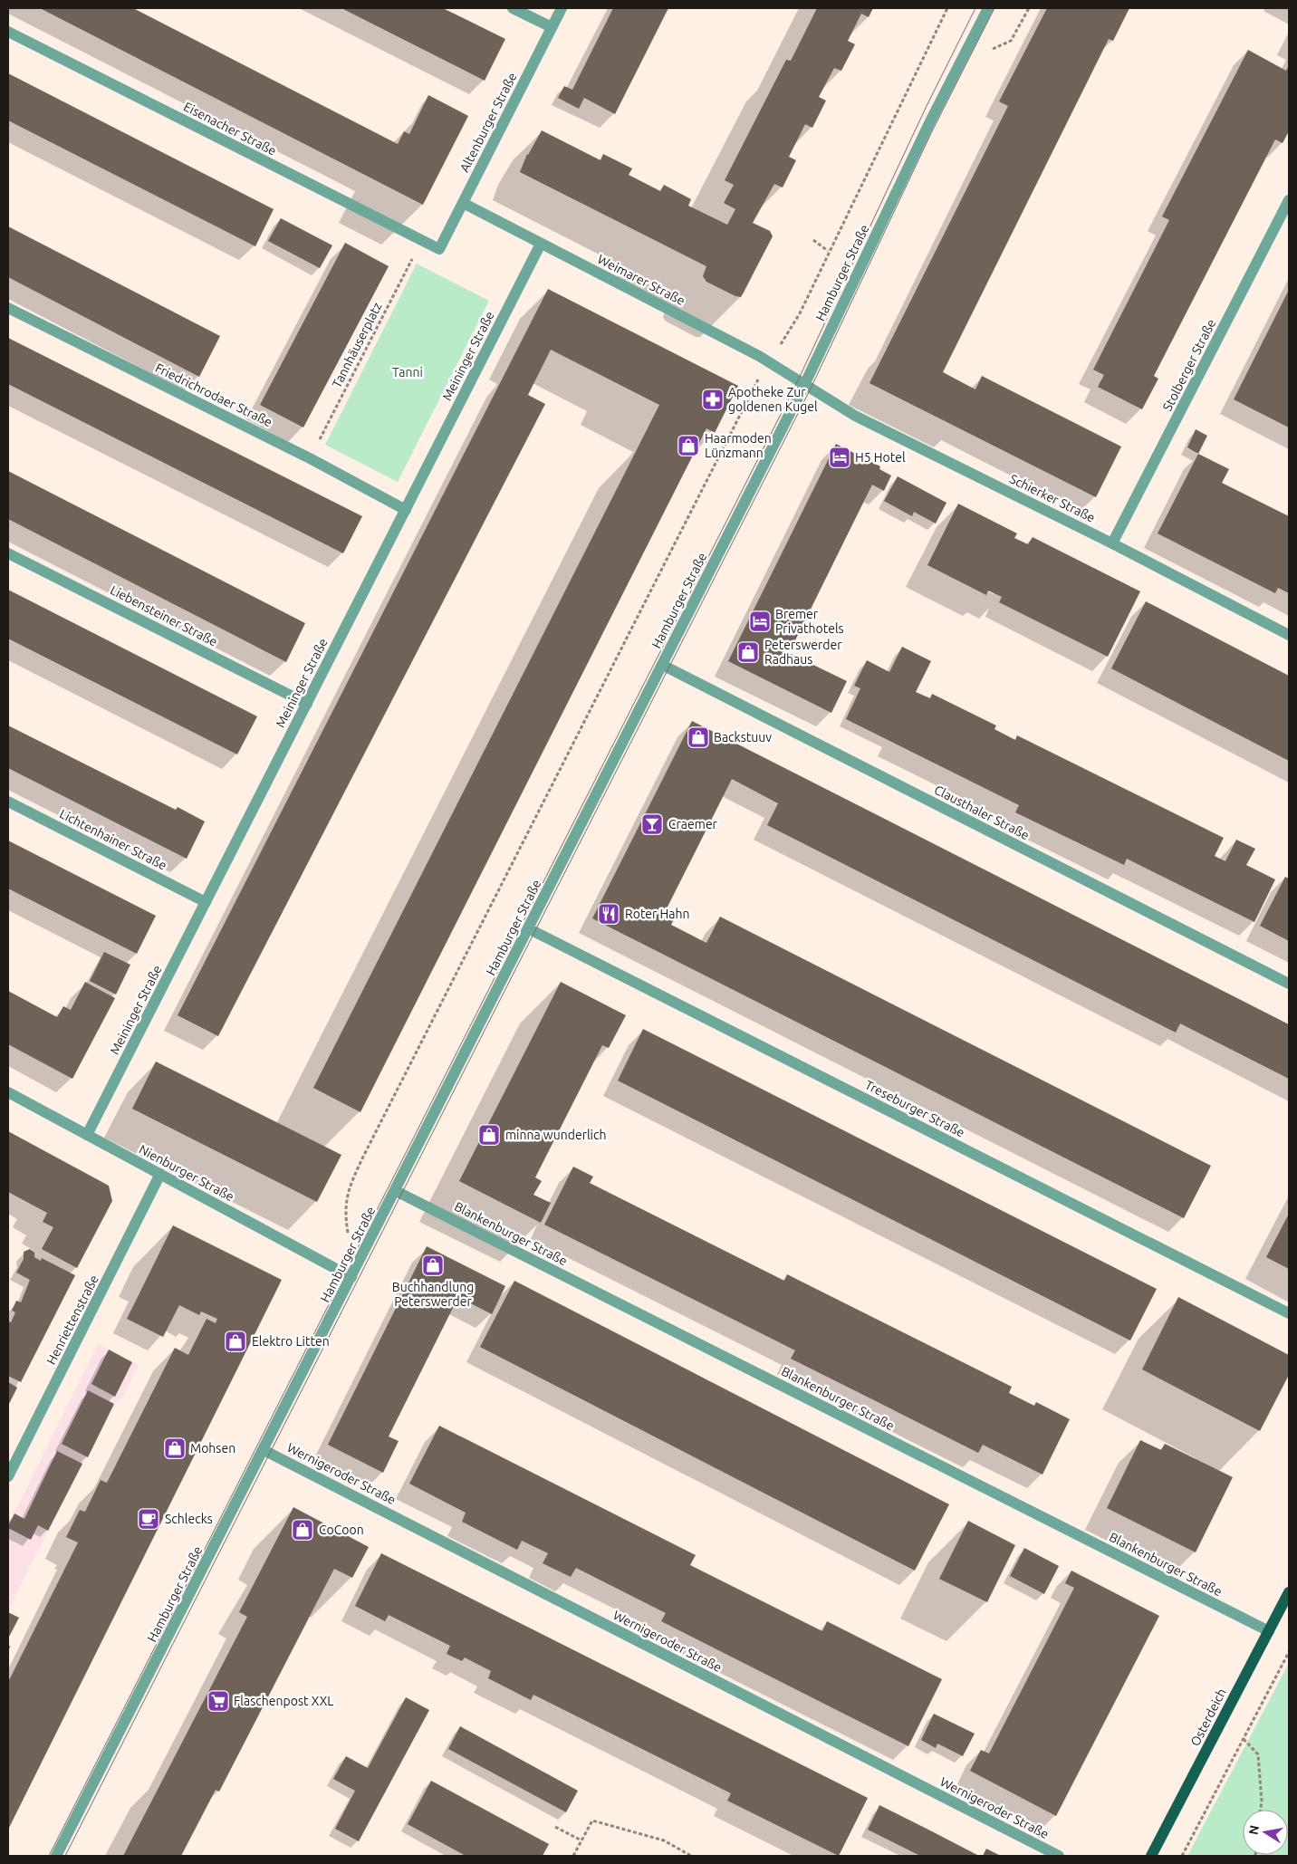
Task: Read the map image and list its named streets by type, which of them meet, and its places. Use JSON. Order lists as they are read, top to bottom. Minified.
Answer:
{"streets":{"main road":["Osterdeich"],"street":["Altenburger Straße","Eisenacher Straße","Hamburger Straße","Weimarer Straße","Meininger Straße","Stolberger Straße","Friedrichrodaer Straße","Schierker Straße","Liebensteiner Straße","Clausthaler Straße","Lichtenhainer Straße","Treseburger Straße","Nienburger Straße","Blankenburger Straße","Henriettenstraße","Wernigeroder Straße"],"path":["Tannhäuserplatz"]},"crossings":[["Altenburger Straße","Eisenacher Straße"],["Altenburger Straße","Weimarer Straße"],["Eisenacher Straße","Tannhäuserplatz"],["Hamburger Straße","Weimarer Straße"],["Hamburger Straße","Schierker Straße"],["Hamburger Straße","Clausthaler Straße"],["Hamburger Straße","Treseburger Straße"],["Hamburger Straße","Nienburger Straße"],["Hamburger Straße","Blankenburger Straße"],["Hamburger Straße","Wernigeroder Straße"],["Weimarer Straße","Meininger Straße"],["Weimarer Straße","Schierker Straße"],["Tannhäuserplatz","Friedrichrodaer Straße"],["Meininger Straße","Friedrichrodaer Straße"],["Meininger Straße","Liebensteiner Straße"],["Meininger Straße","Lichtenhainer Straße"],["Meininger Straße","Nienburger Straße"],["Stolberger Straße","Schierker Straße"],["Nienburger Straße","Henriettenstraße"],["Blankenburger Straße","Osterdeich"]],"parks":["Tanni"],"places":{"pharmacy":["Apotheke Zur goldenen Kugel"],"shop":["Haarmoden Lünzmann","Peterswerder Radhaus","Backstuuv","minna wunderlich","Buchhandlung Peterswerder","Elektro Litten","Mohsen","CoCoon"],"hotel":["H5 Hotel","Bremer Privathotels"],"bar":["Craemer"],"restaurant":["Roter Hahn"],"cafe":["Schlecks"],"supermarket":["Flaschenpost XXL"]},"north":"left"}
